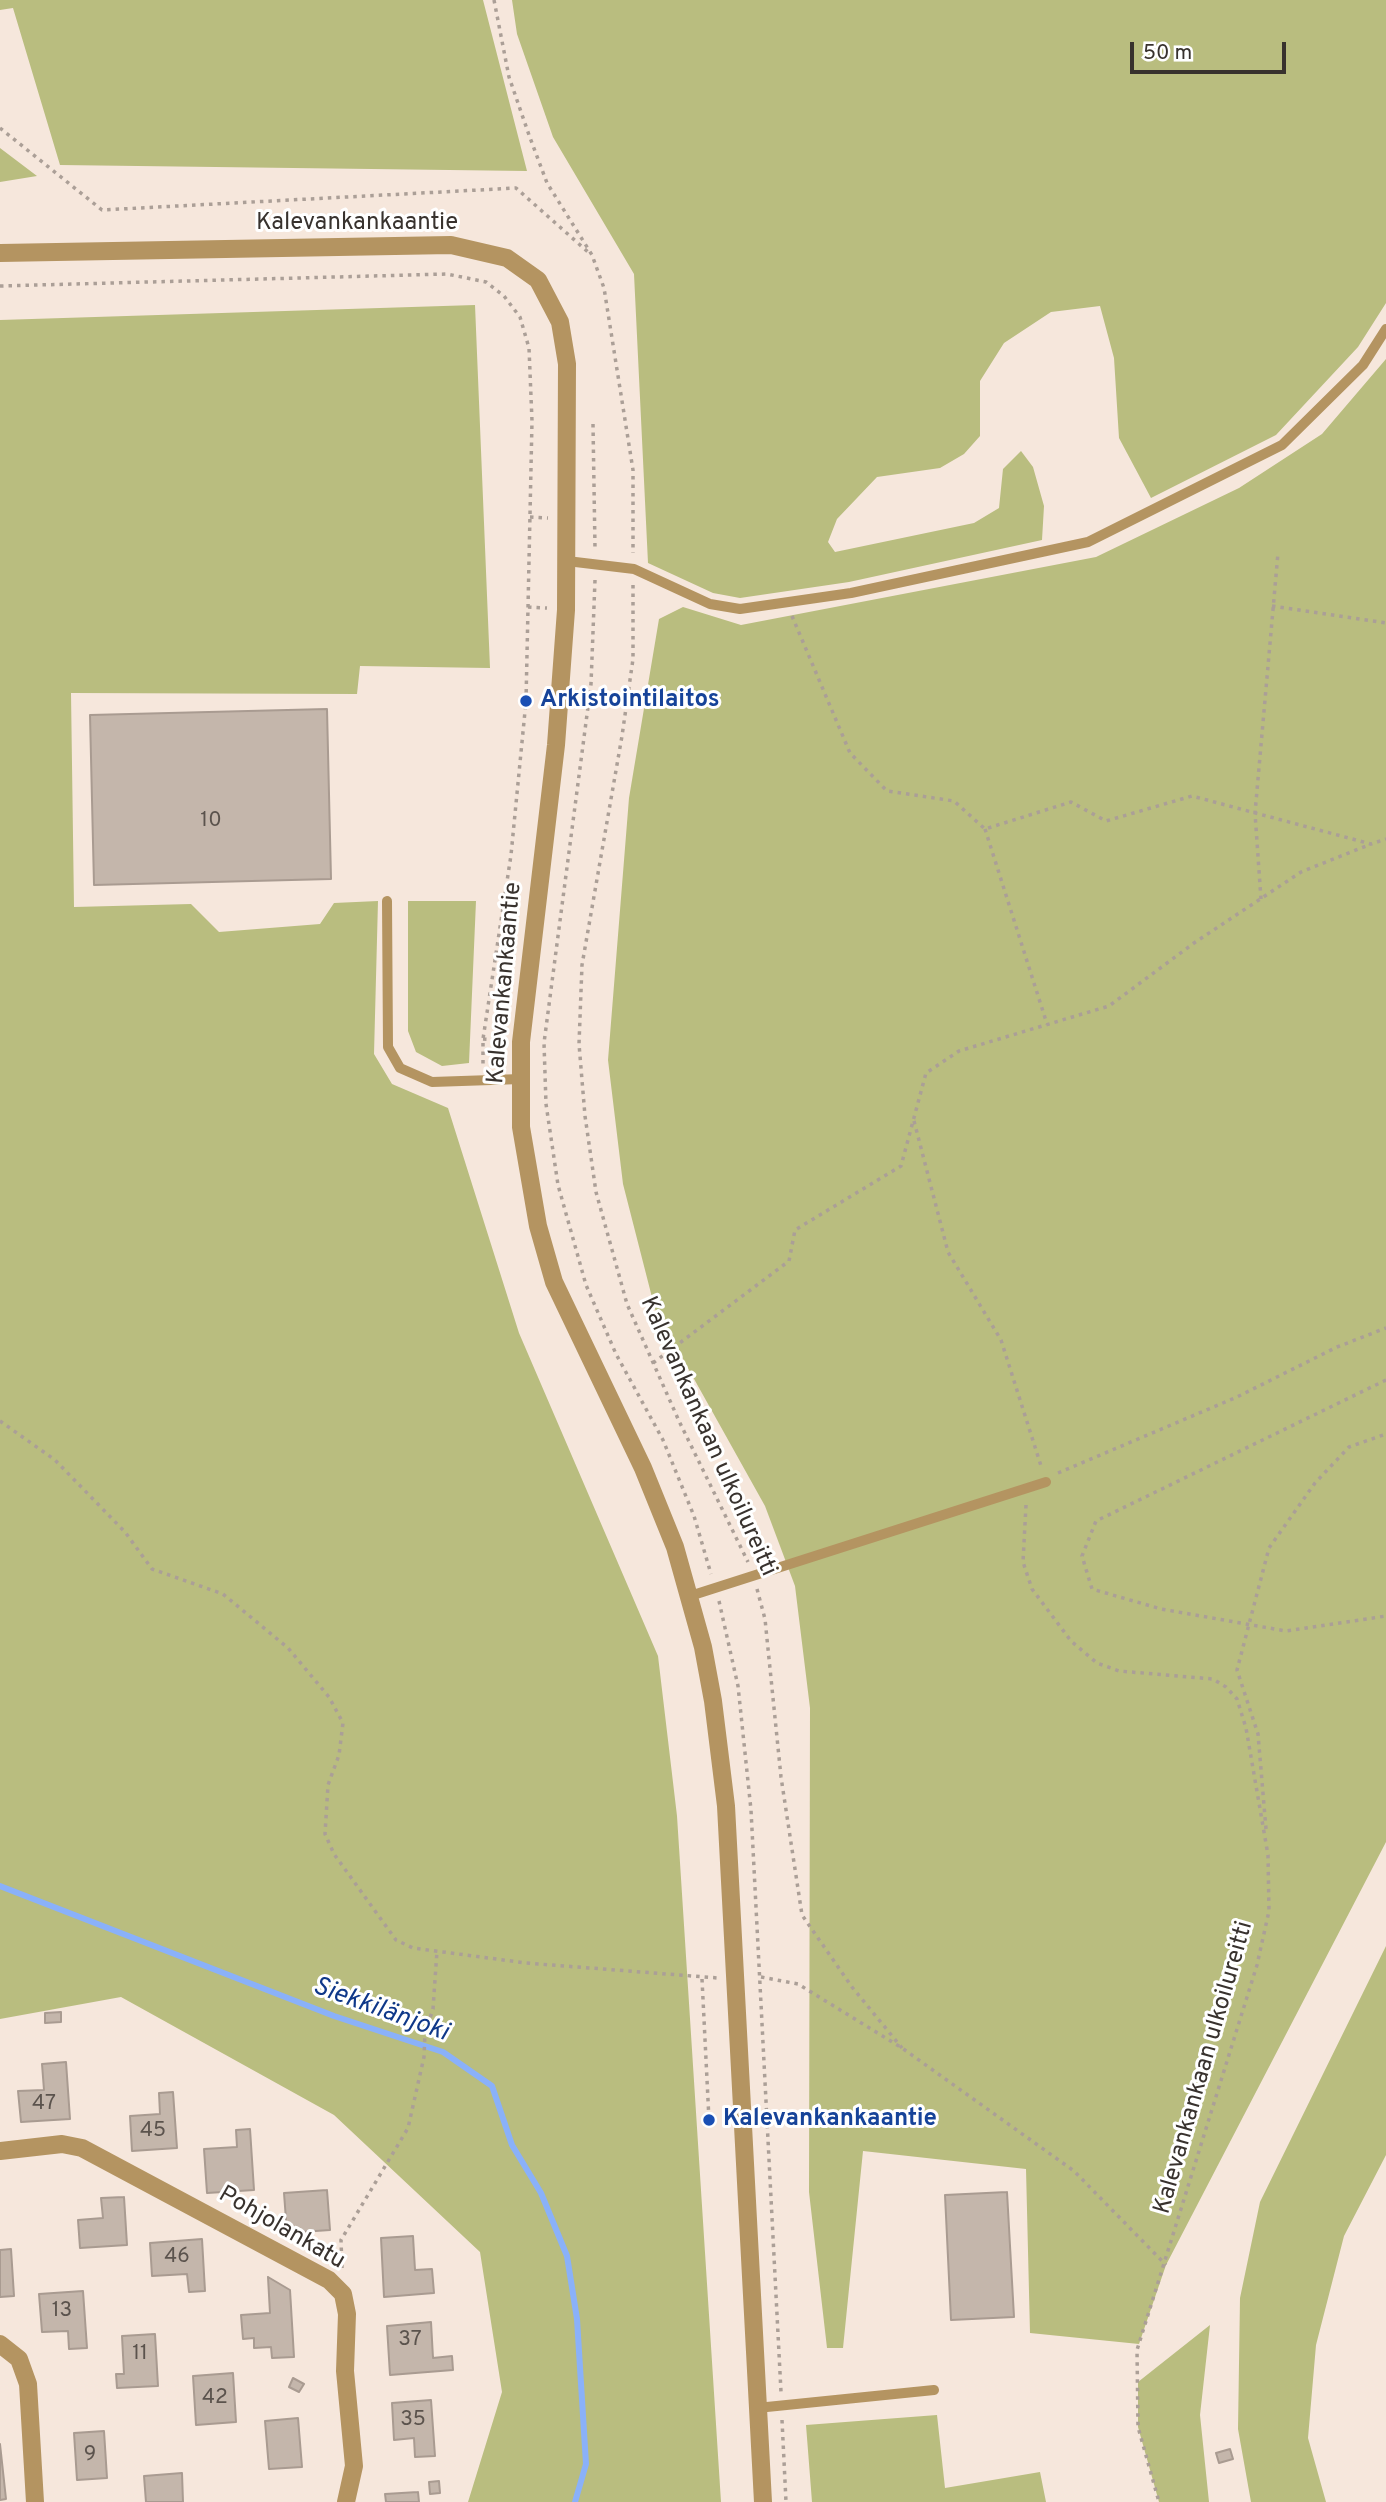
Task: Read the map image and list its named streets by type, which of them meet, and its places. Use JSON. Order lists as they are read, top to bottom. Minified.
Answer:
{"streets":{"street":["Kalevankankaantie","Pohjolankatu"],"path":["Kalevankankaan ulkoilureitti"]},"water":["Siekkilänjoki"],"places":["Arkistointilaitos","Kalevankankaantie"],"house_numbers":["10","47","45","46","13","37","11","42","35","9"],"scale_bar":"50 m"}
